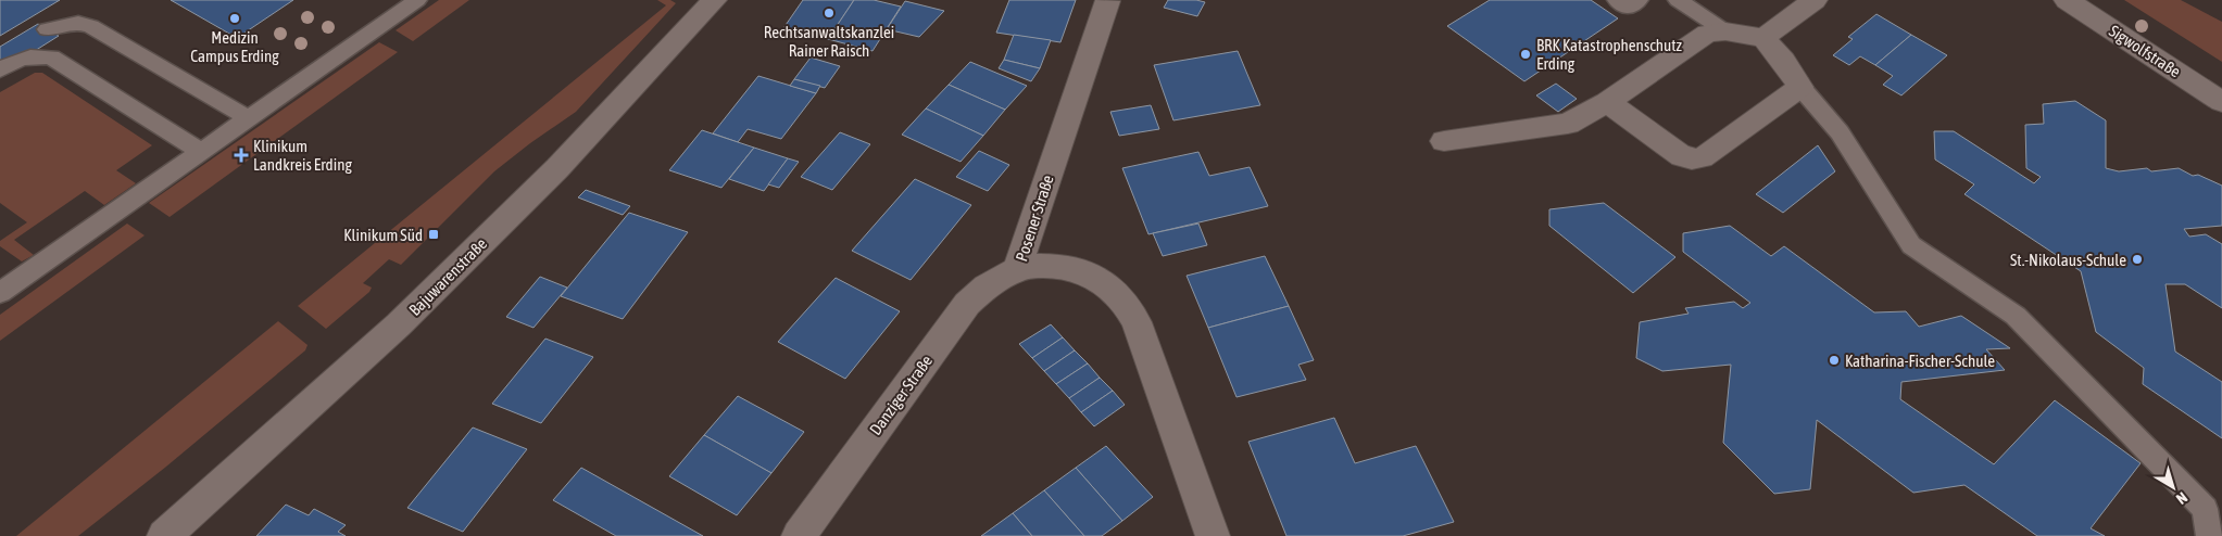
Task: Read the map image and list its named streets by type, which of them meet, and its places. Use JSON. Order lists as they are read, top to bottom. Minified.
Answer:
{"streets":{"street":["Sigwolfstraße","Posener Straße","Bajuwarenstraße","Danziger Straße"]},"crossings":[["Posener Straße","Danziger Straße"]],"places":{"other":["Rechtsanwaltskanzlei Rainer Raisch","Medizin Campus Erding","BRK Katastrophenschutz Erding","St.-Nikolaus-Schule","Katharina-Fischer-Schule"],"health":["Klinikum Landkreis Erding"],"transit":["Klinikum Süd"]},"north":"bottom right"}
